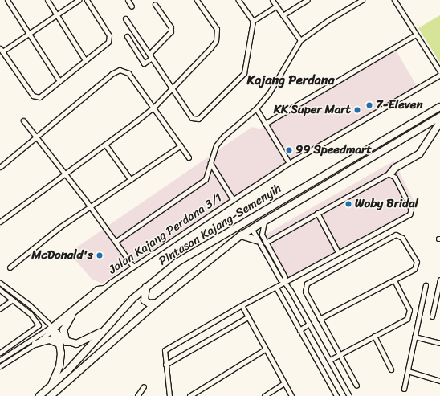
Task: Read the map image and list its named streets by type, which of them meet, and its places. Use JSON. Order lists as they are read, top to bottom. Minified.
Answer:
{"streets":{"highway":["Pintasan Kajang-Semenyih"],"street":["Jalan Kajang Perdana 3/1"]},"districts":["Kajang Perdana"],"places":["7-Eleven","KK Super Mart","99 Speedmart","Woby Bridal","McDonald's"]}
